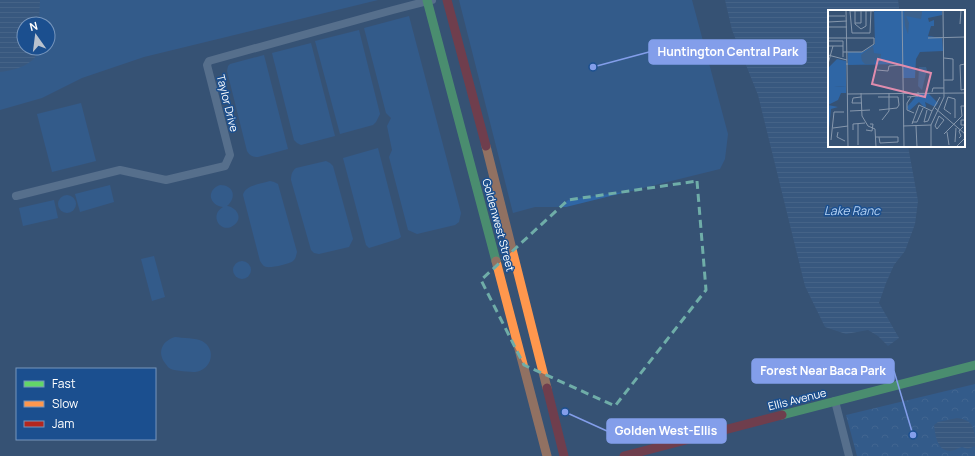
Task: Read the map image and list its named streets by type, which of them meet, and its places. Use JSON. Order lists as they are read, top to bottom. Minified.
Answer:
{"streets":{"main road":["Goldenwest Street","Ellis Avenue"],"street":["Taylor Drive"]},"crossings":[["Taylor Drive","Goldenwest Street"]],"water":["Lake Ranc"],"places":["Huntington Central Park","Golden West-Ellis","Forest Near Baca Park"],"legend":["Fast","Slow","Jam"],"north":"top"}
